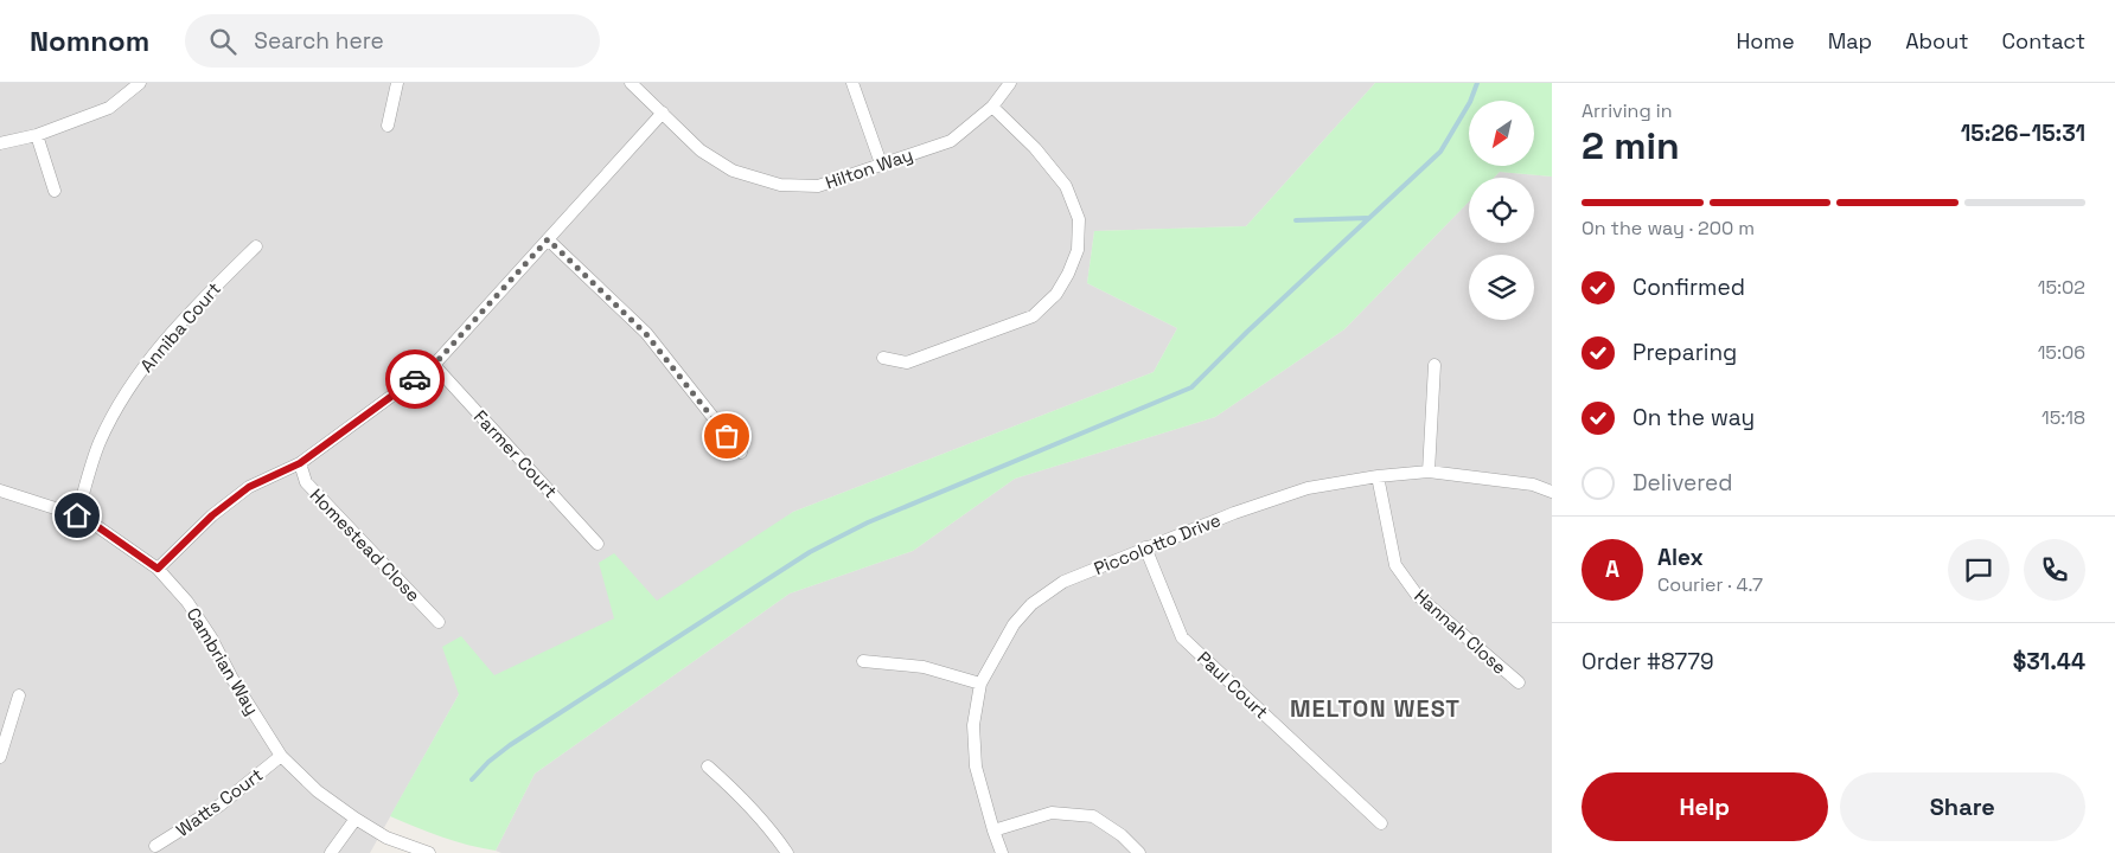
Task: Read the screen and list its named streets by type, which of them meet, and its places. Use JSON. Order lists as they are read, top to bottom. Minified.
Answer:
{"streets":{"street":["Hilton Way","Anniba Court","Farmer Court","Piccolotto Drive","Homestead Close","Hannah Close","Cambrian Way","Paul Court","Watts Court"]},"crossings":[["Anniba Court","Cambrian Way"],["Piccolotto Drive","Hannah Close"],["Piccolotto Drive","Paul Court"],["Cambrian Way","Watts Court"]],"districts":["MELTON WEST"],"north":"bottom left","page":{"header":"Nomnom","search":"Search here","nav":["Home","Map","About","Contact"],"heading":["2 min","Arriving in","15:26–15:31"],"panel":["Alex","Courier · 4.7","Order #8779","$31.44"],"bar":"On the way · 200 m","list":[["Confirmed","15:02"],["Preparing","15:06"],["On the way","15:18"],"Delivered"],"round":"A","buttons":["Help","Share"]}}
